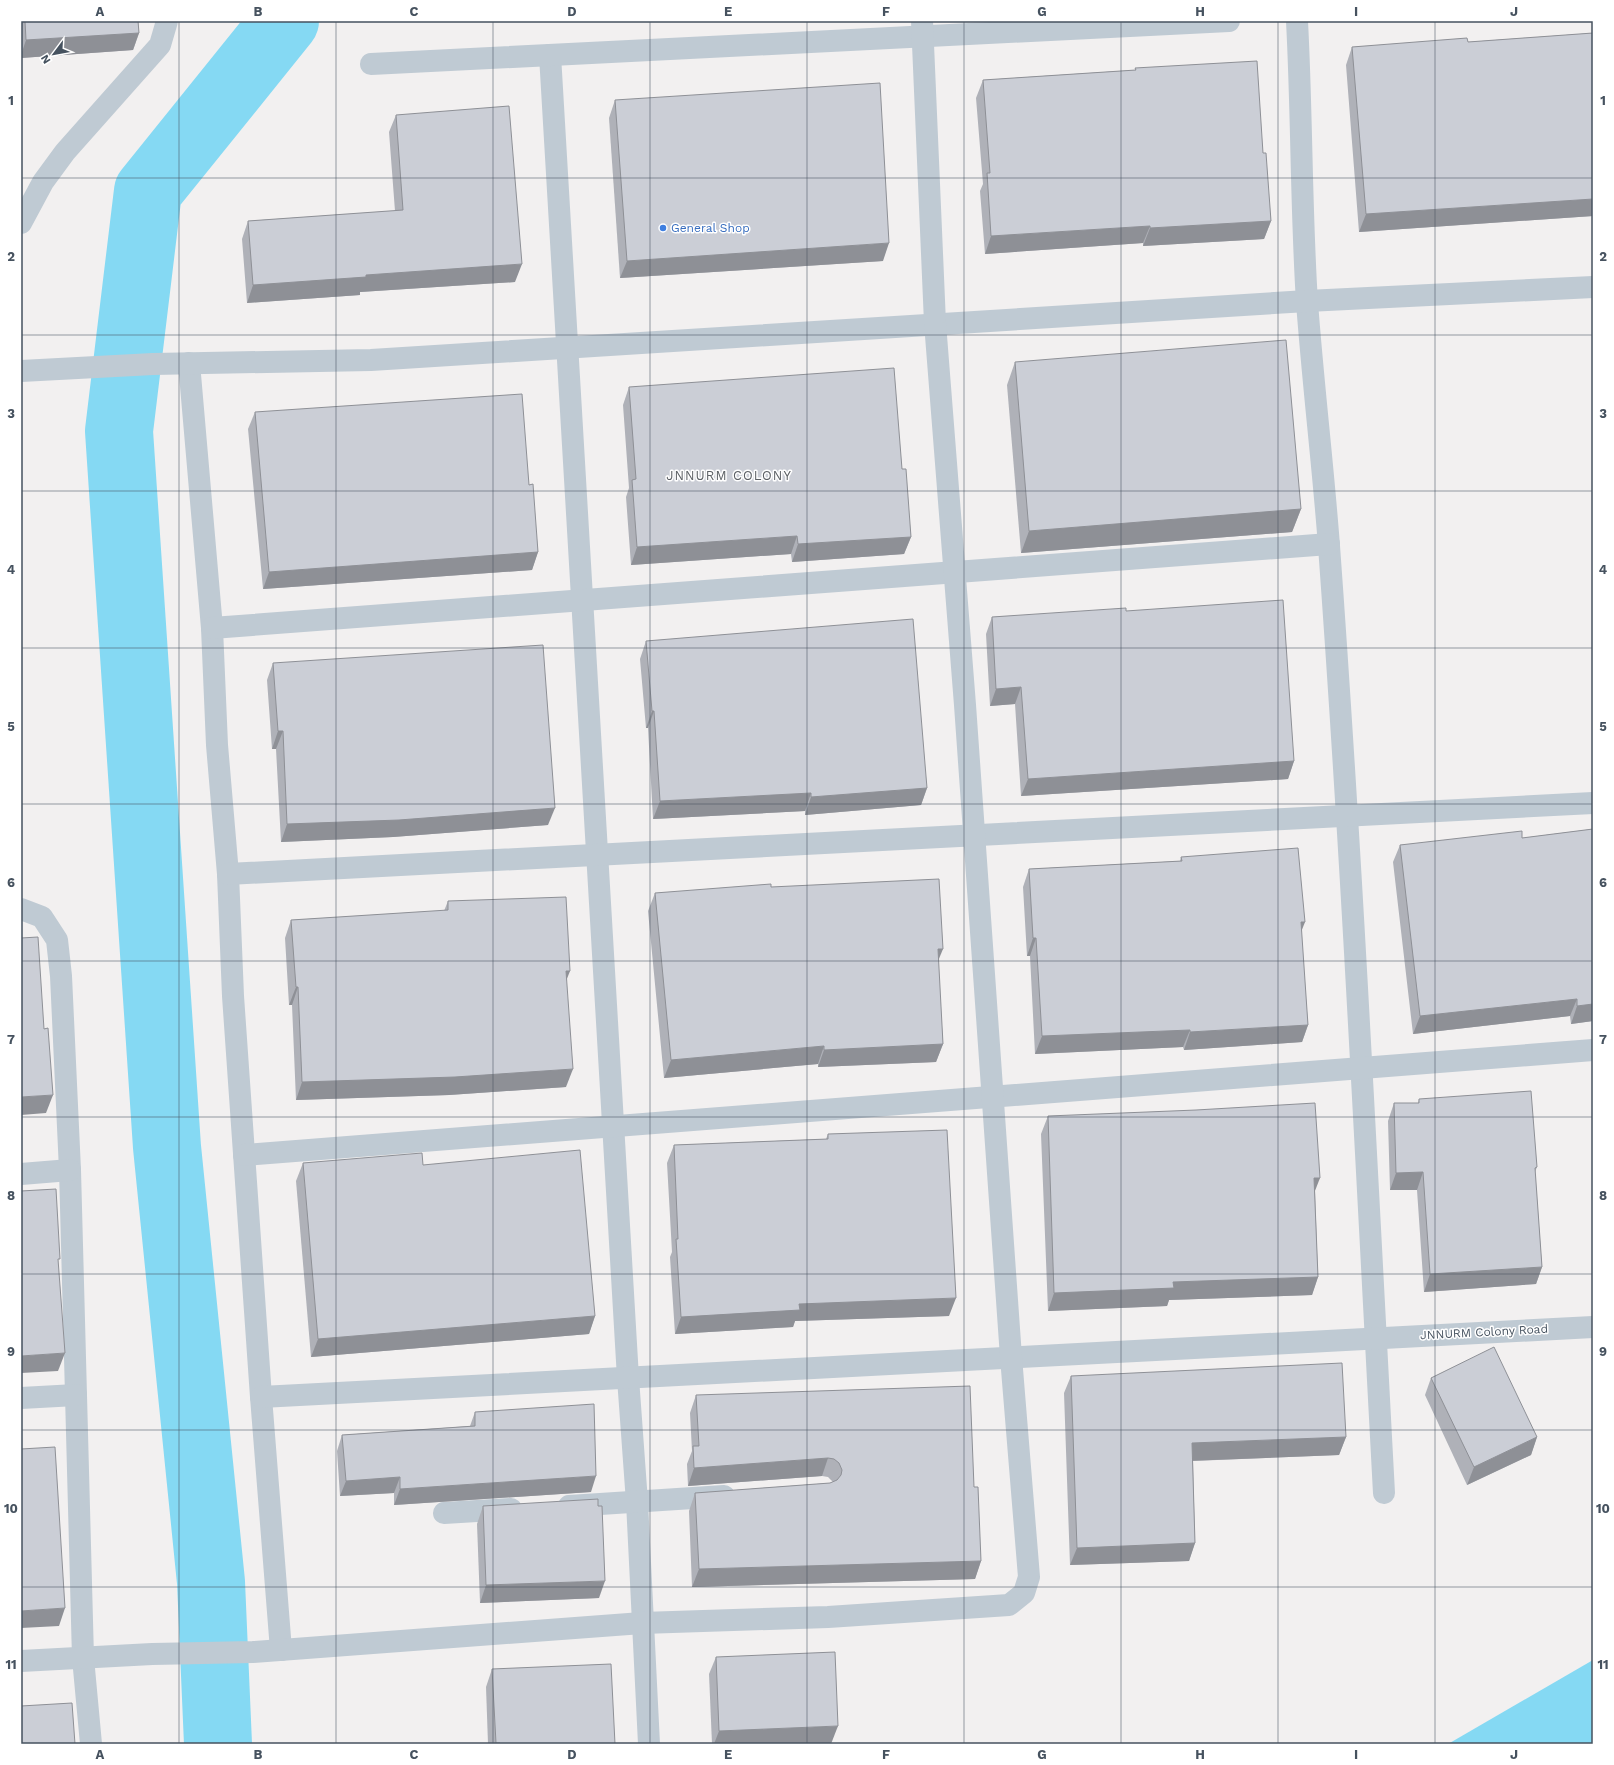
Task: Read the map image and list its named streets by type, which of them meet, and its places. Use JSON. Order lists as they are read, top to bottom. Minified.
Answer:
{"streets":{"street":["JNNURM Colony Road"]},"districts":["JNNURM COLONY"],"places":["General Shop"],"north":"bottom left","grid":{"columns":["A","B","C","D","E","F","G","H","I","J"],"rows":["1","2","3","4","5","6","7","8","9","10","11"]}}
